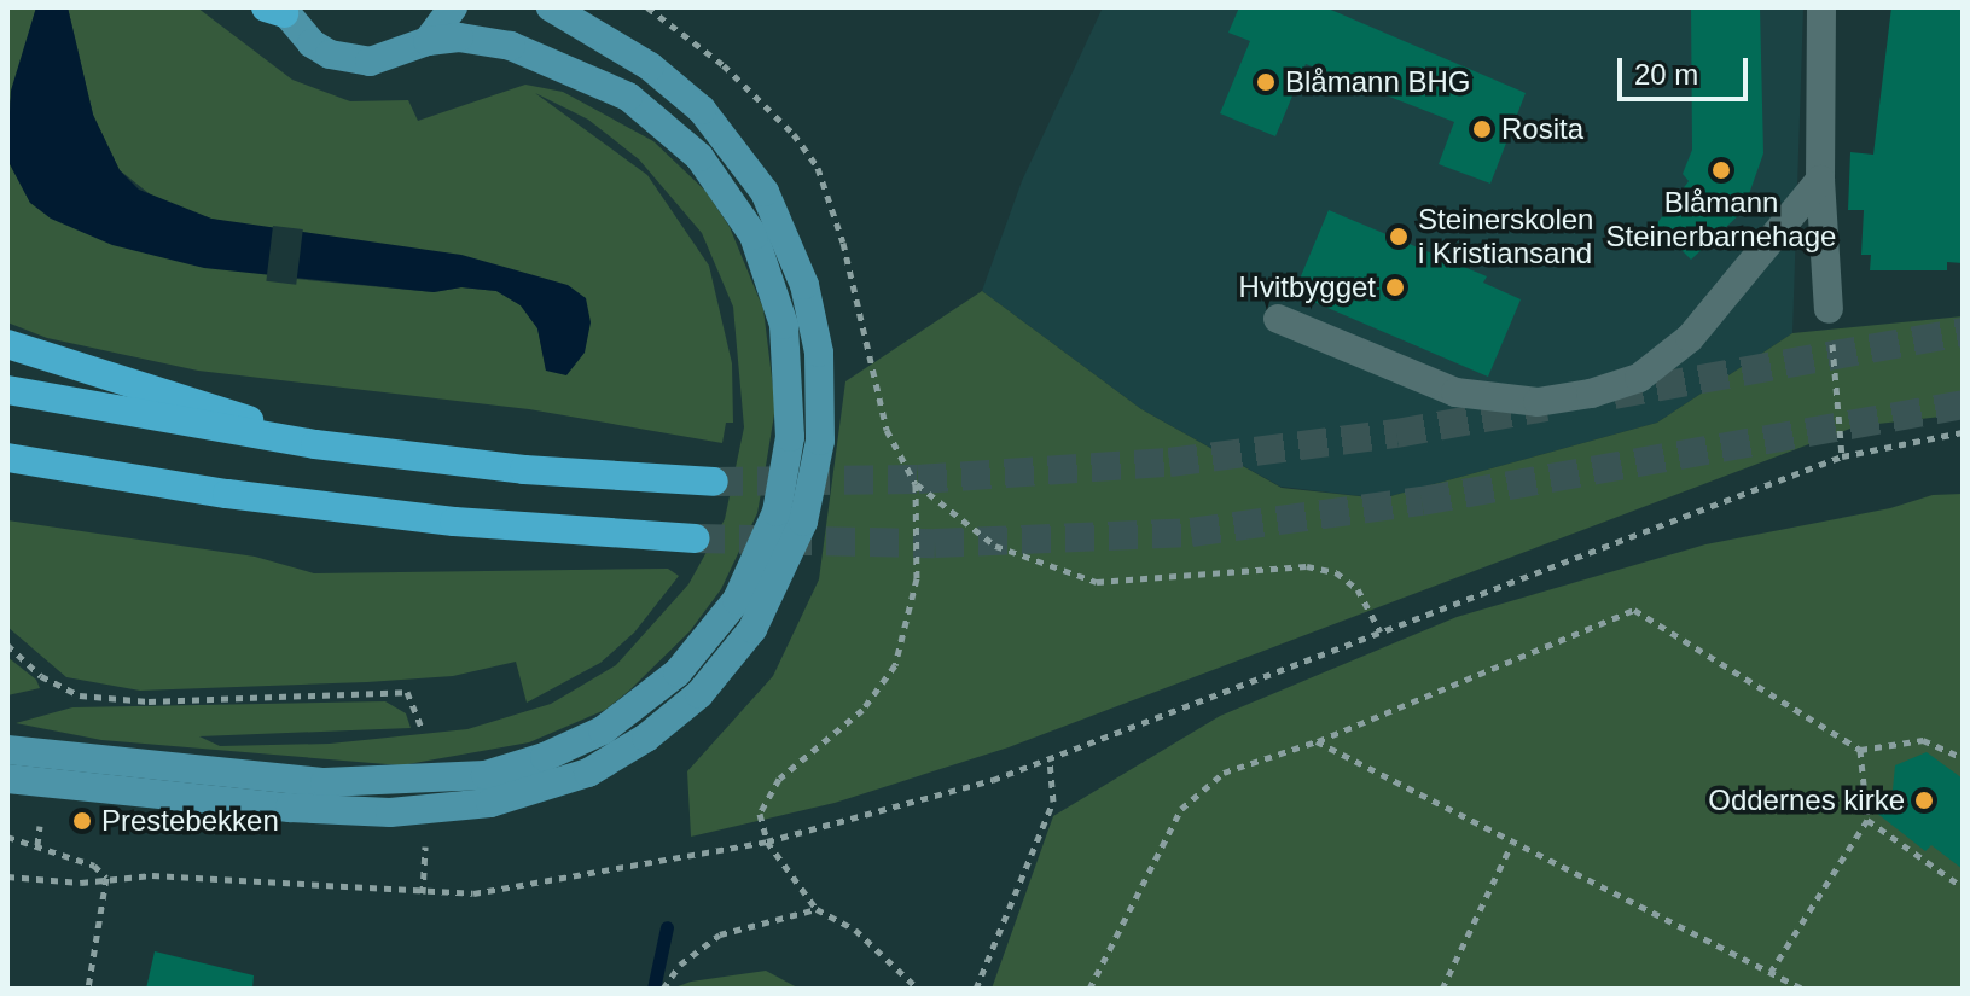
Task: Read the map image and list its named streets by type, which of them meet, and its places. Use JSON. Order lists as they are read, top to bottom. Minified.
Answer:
{"places":["Blåmann BHG","Rosita","Blåmann Steinerbarnehage","Steinerskolen i Kristiansand","Hvitbygget","Oddernes kirke","Prestebekken"],"scale_bar":"20 m"}
